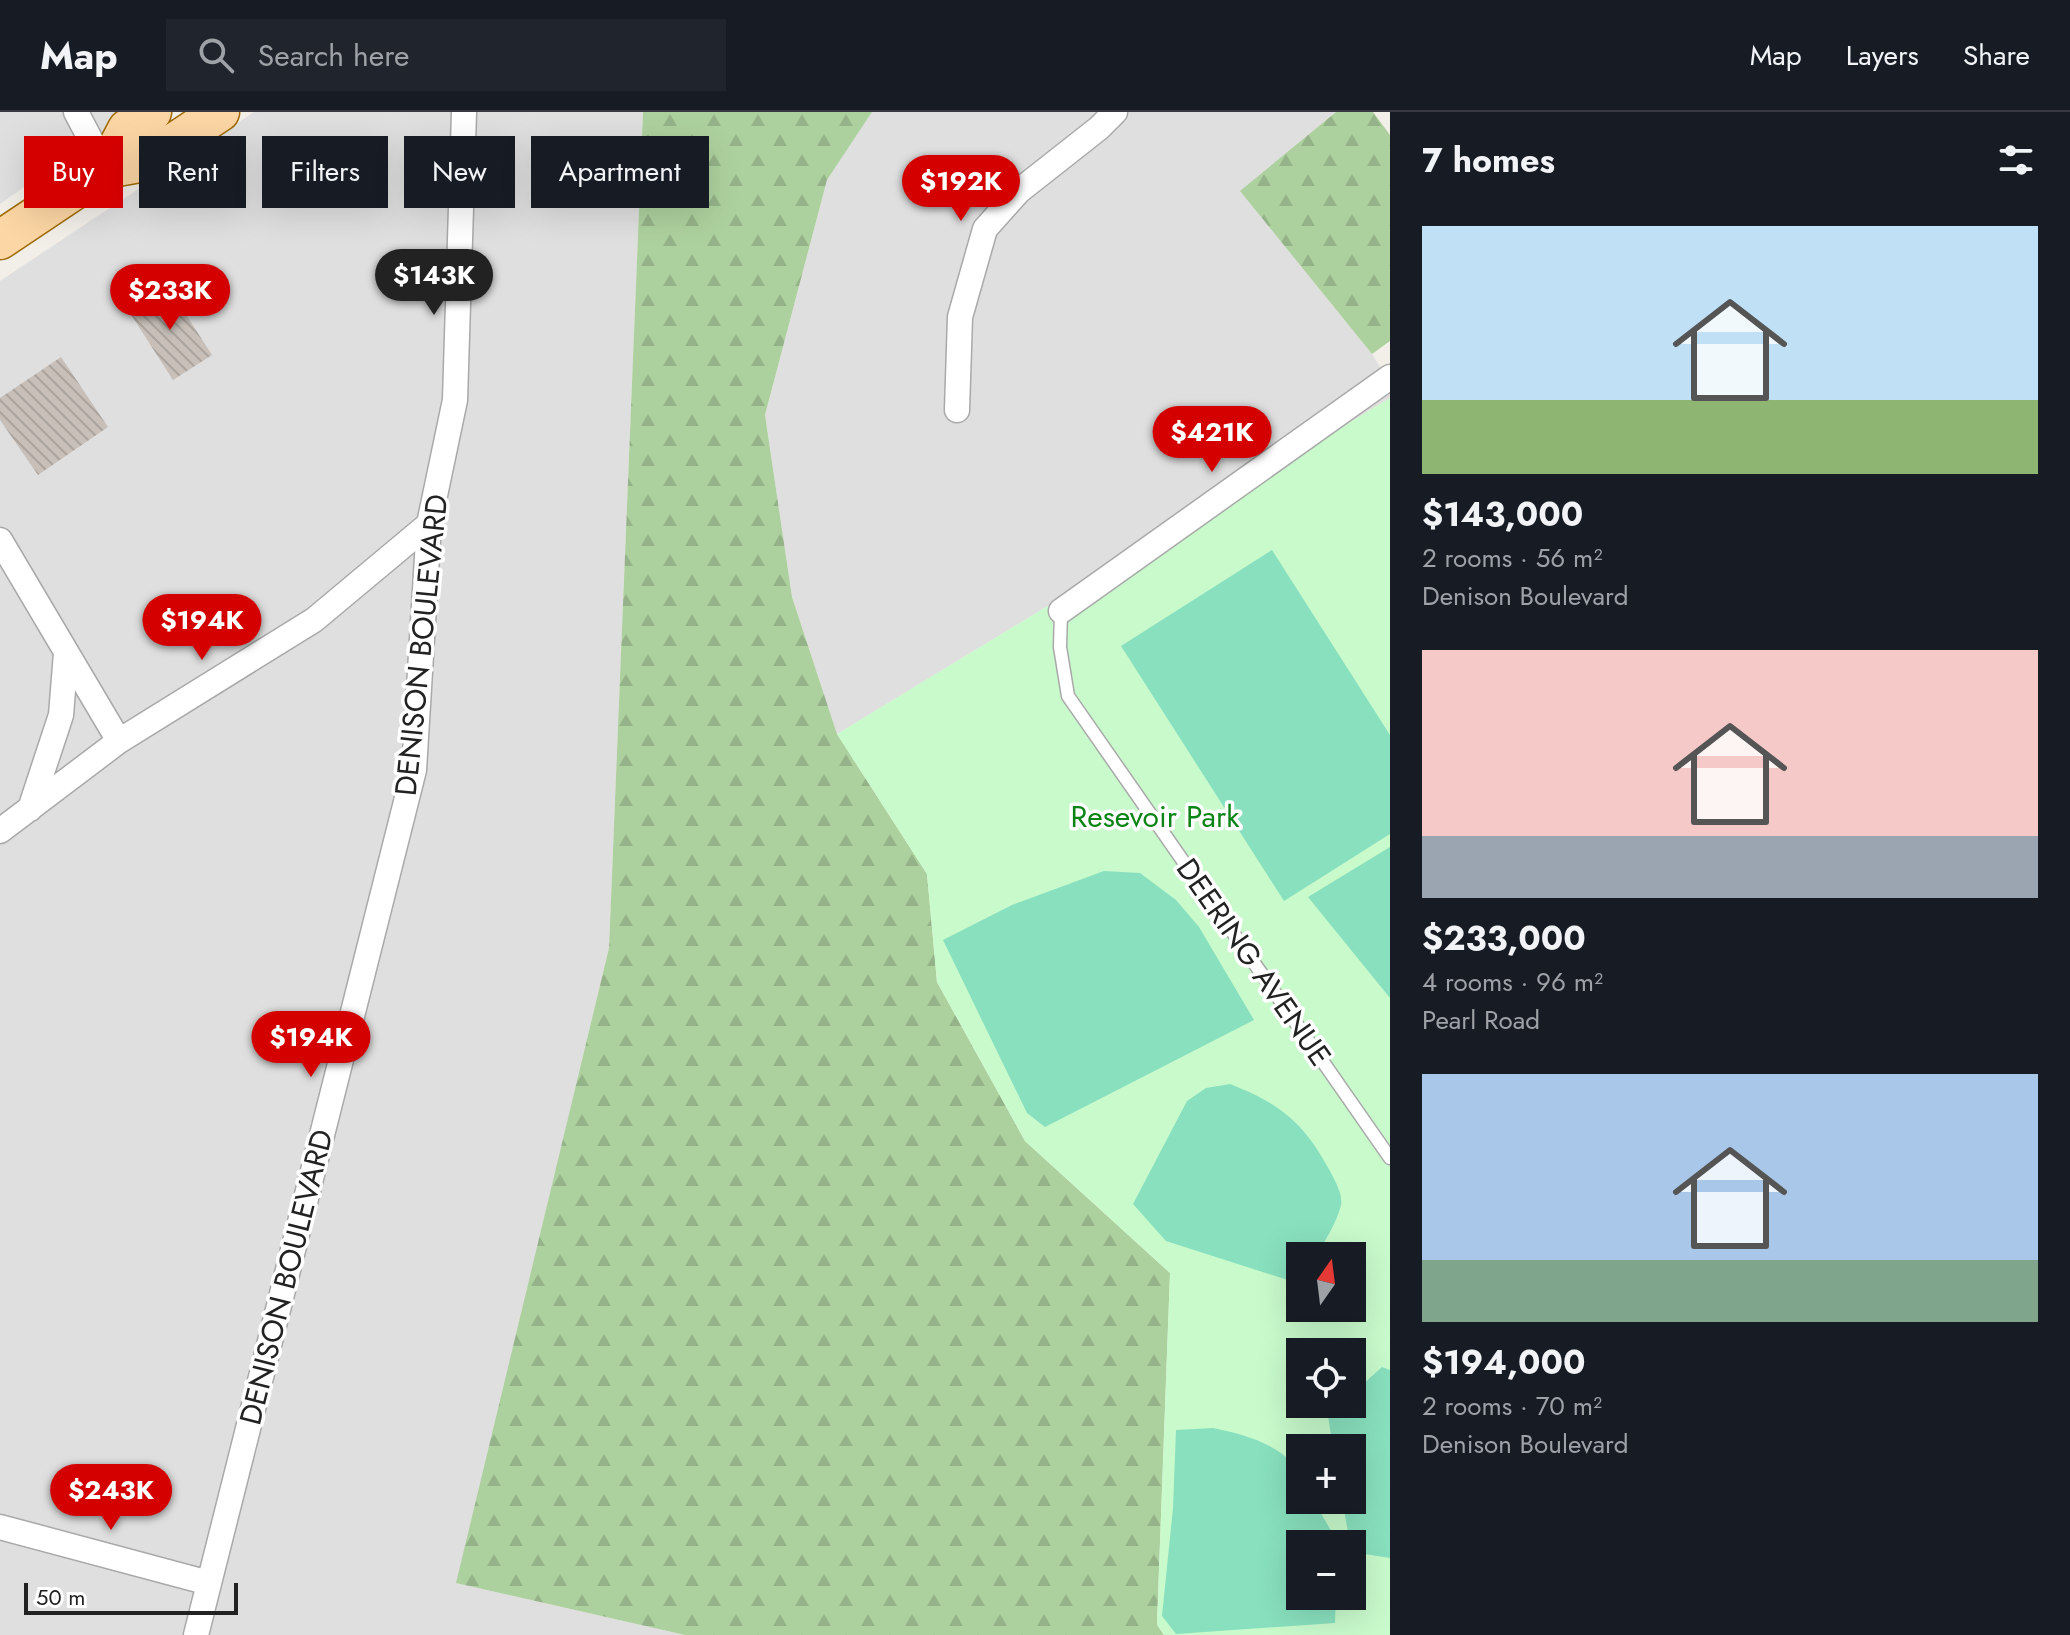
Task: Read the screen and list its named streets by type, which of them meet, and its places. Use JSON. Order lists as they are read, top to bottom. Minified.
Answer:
{"streets":{"street":["DENISON BOULEVARD","DEERING AVENUE"]},"parks":["Resevoir Park"],"scale_bar":"50 m","north":"top","page":{"header":"Map","search":"Search here","nav":["Map","Layers","Share"],"heading":"7 homes","chip":["Buy","Rent","Filters","New","Apartment"],"price":["$192K","$143K","$233K","$421K","$194K","$194K","$243K"],"list":[{"name":"$143,000","note":"2 rooms · 56 m² · Denison Boulevard"},{"name":"$233,000","note":"4 rooms · 96 m² · Pearl Road"},{"name":"$194,000","note":"2 rooms · 70 m² · Denison Boulevard"}],"map_buttons":["+","−"],"scale":"50 m"}}
